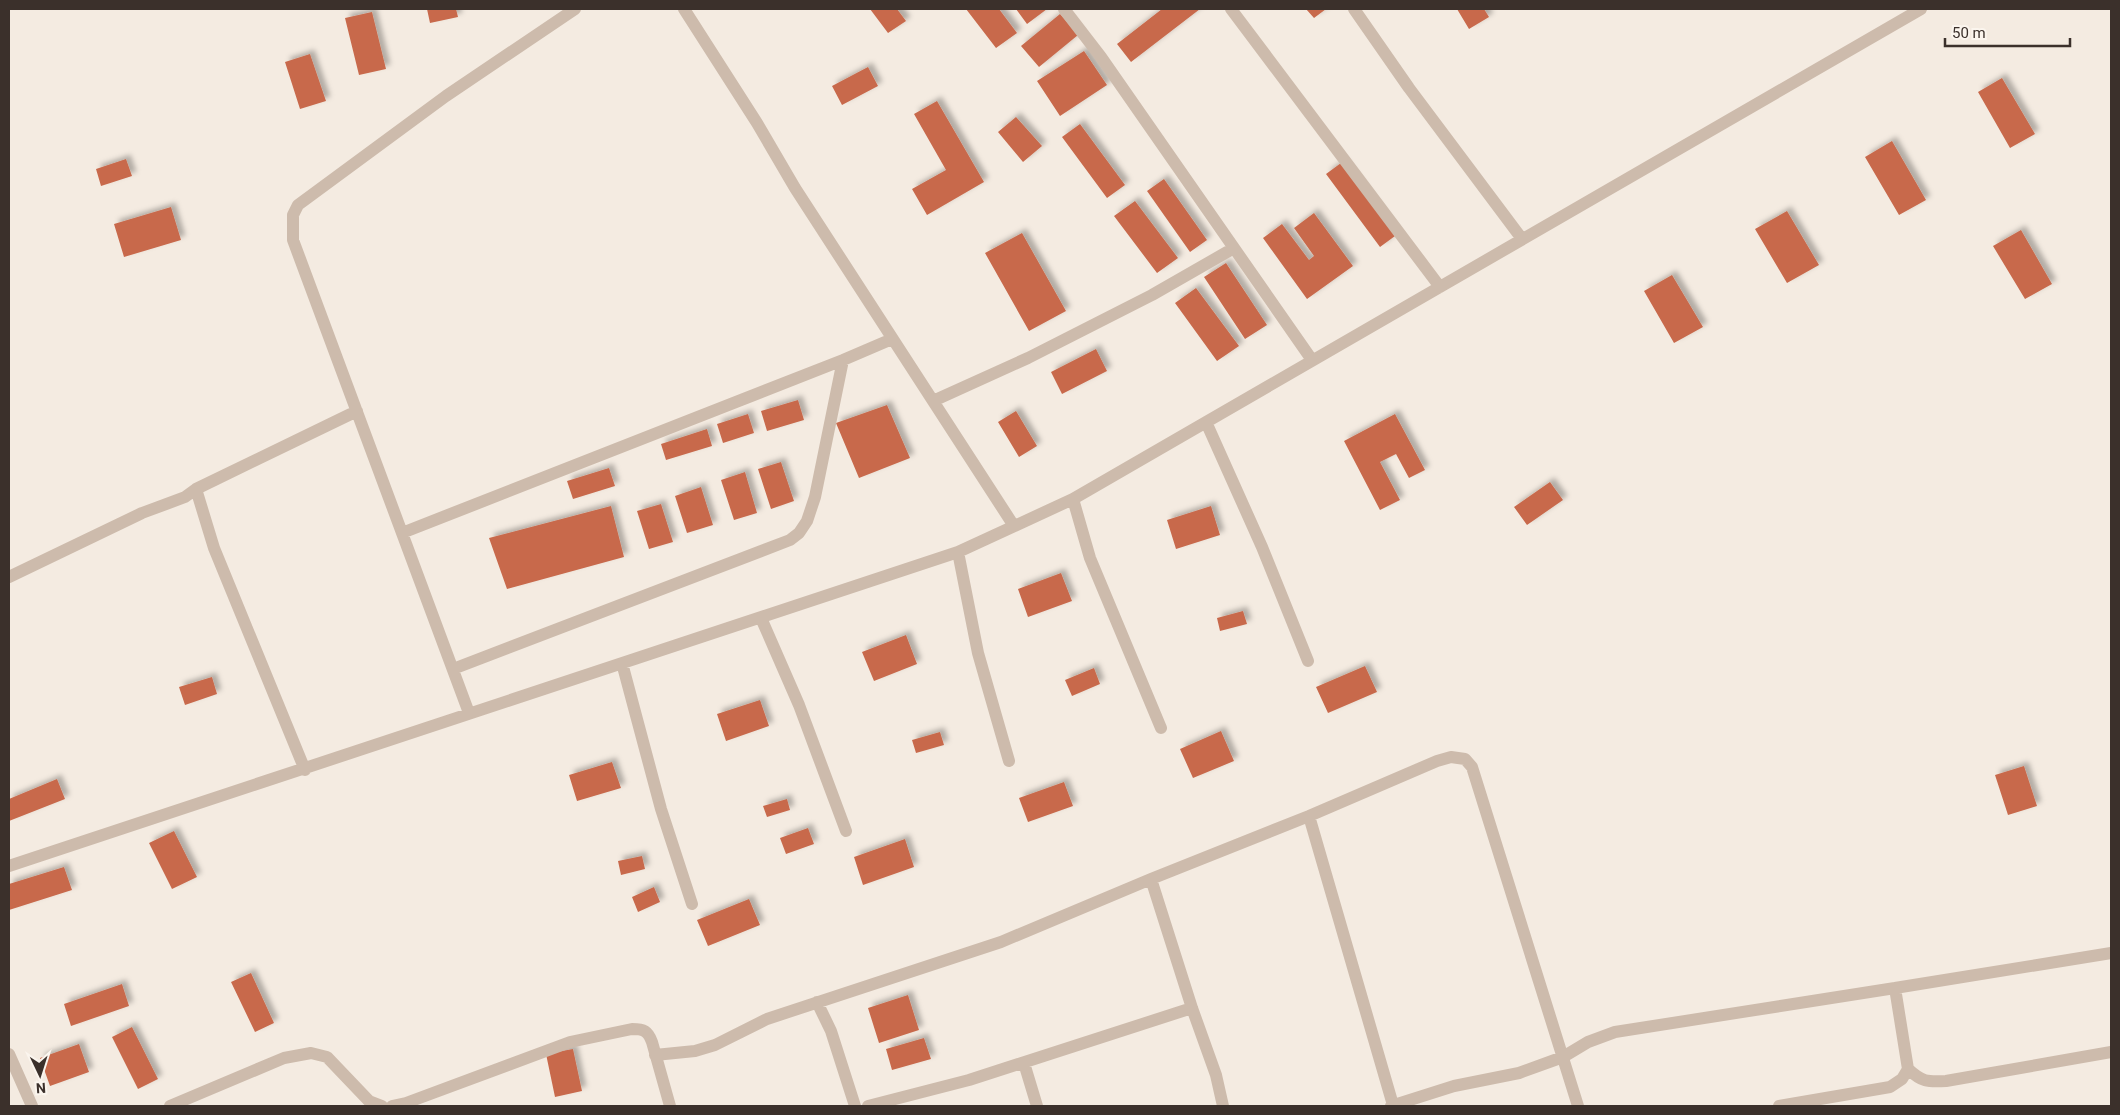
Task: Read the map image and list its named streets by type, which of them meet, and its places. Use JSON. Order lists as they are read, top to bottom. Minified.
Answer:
{"scale_bar":"50 m","north":"bottom"}
